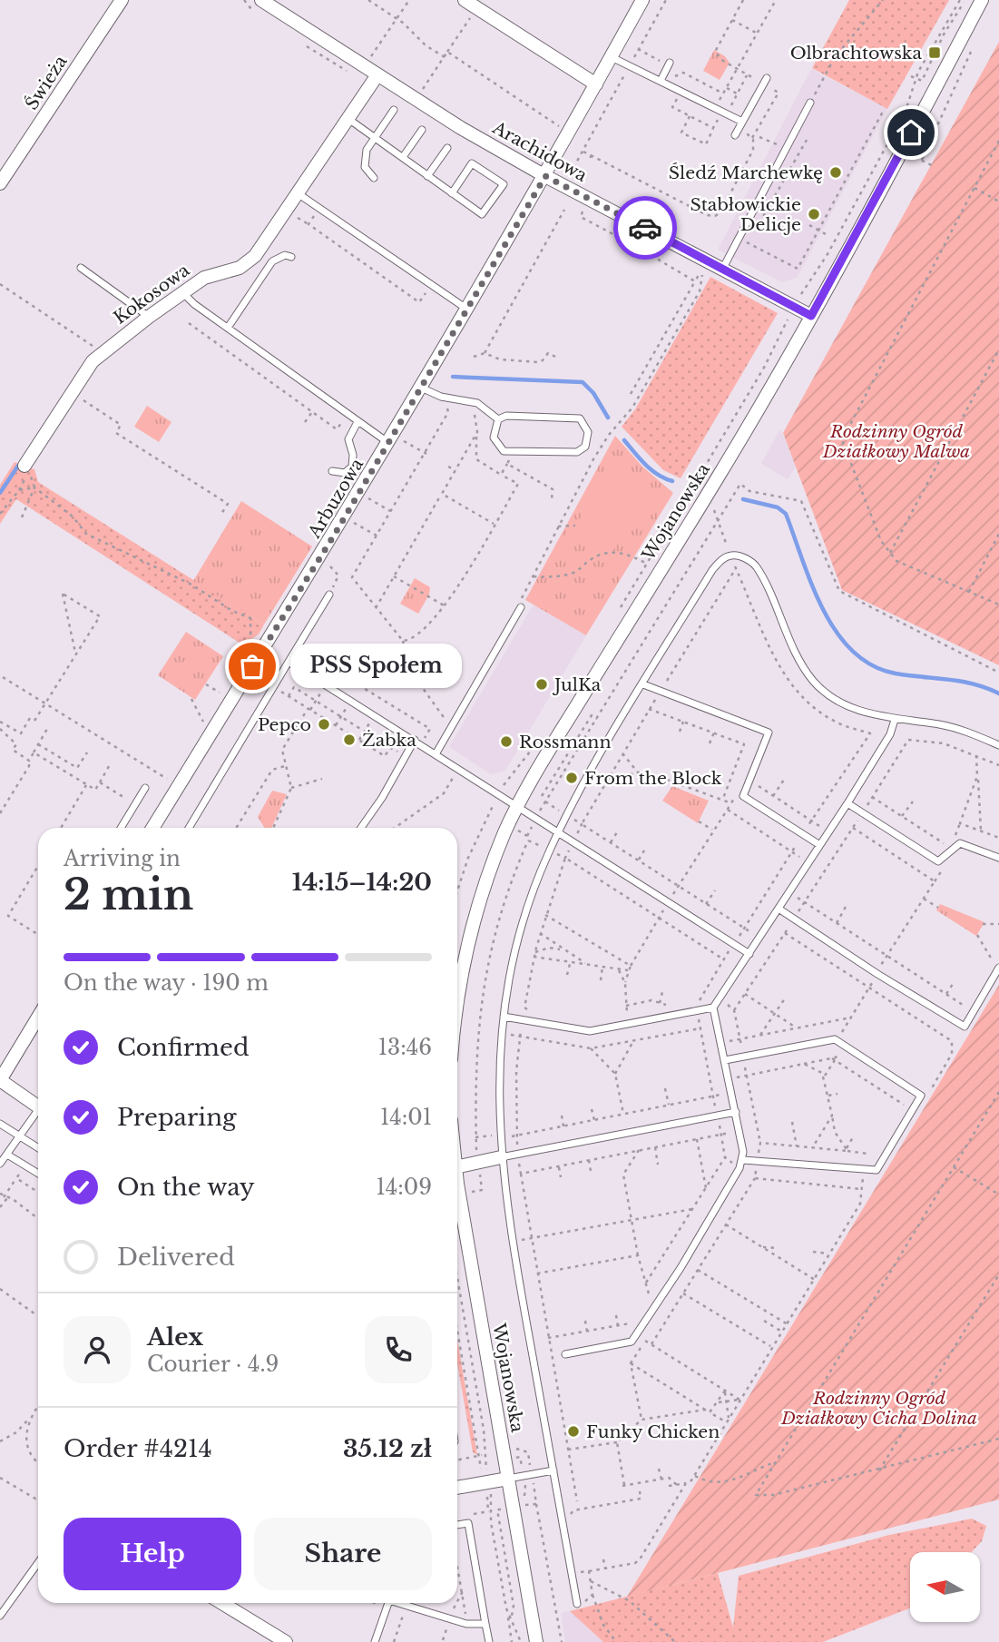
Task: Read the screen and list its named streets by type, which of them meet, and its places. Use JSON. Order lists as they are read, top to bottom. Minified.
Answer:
{"streets":{"street":["Świeża","Arachidowa","Kokosowa","Arbuzowa","Wojanowska"]},"crossings":[["Arachidowa","Kokosowa"],["Arachidowa","Arbuzowa"],["Arachidowa","Wojanowska"]],"parks":["Rodzinny Ogród Działkowy Malwa","Rodzinny Ogród Działkowy Cicha Dolina"],"places":{"transit":["Olbrachtowska"],"other":["Śledź Marchewkę","Stabłowickie Delicje","PSS Społem","JulKa","Pepco","Żabka","Rossmann","From the Block","Funky Chicken"]},"north":"left","page":{"bubble":"PSS Społem","heading":["2 min","Arriving in","14:15–14:20"],"panel":["Alex","Courier · 4.9","Order #4214","35.12 zł"],"bar":"On the way · 190 m","list":[["Confirmed","13:46"],["Preparing","14:01"],["On the way","14:09"],"Delivered"],"buttons":["Help","Share"]}}
